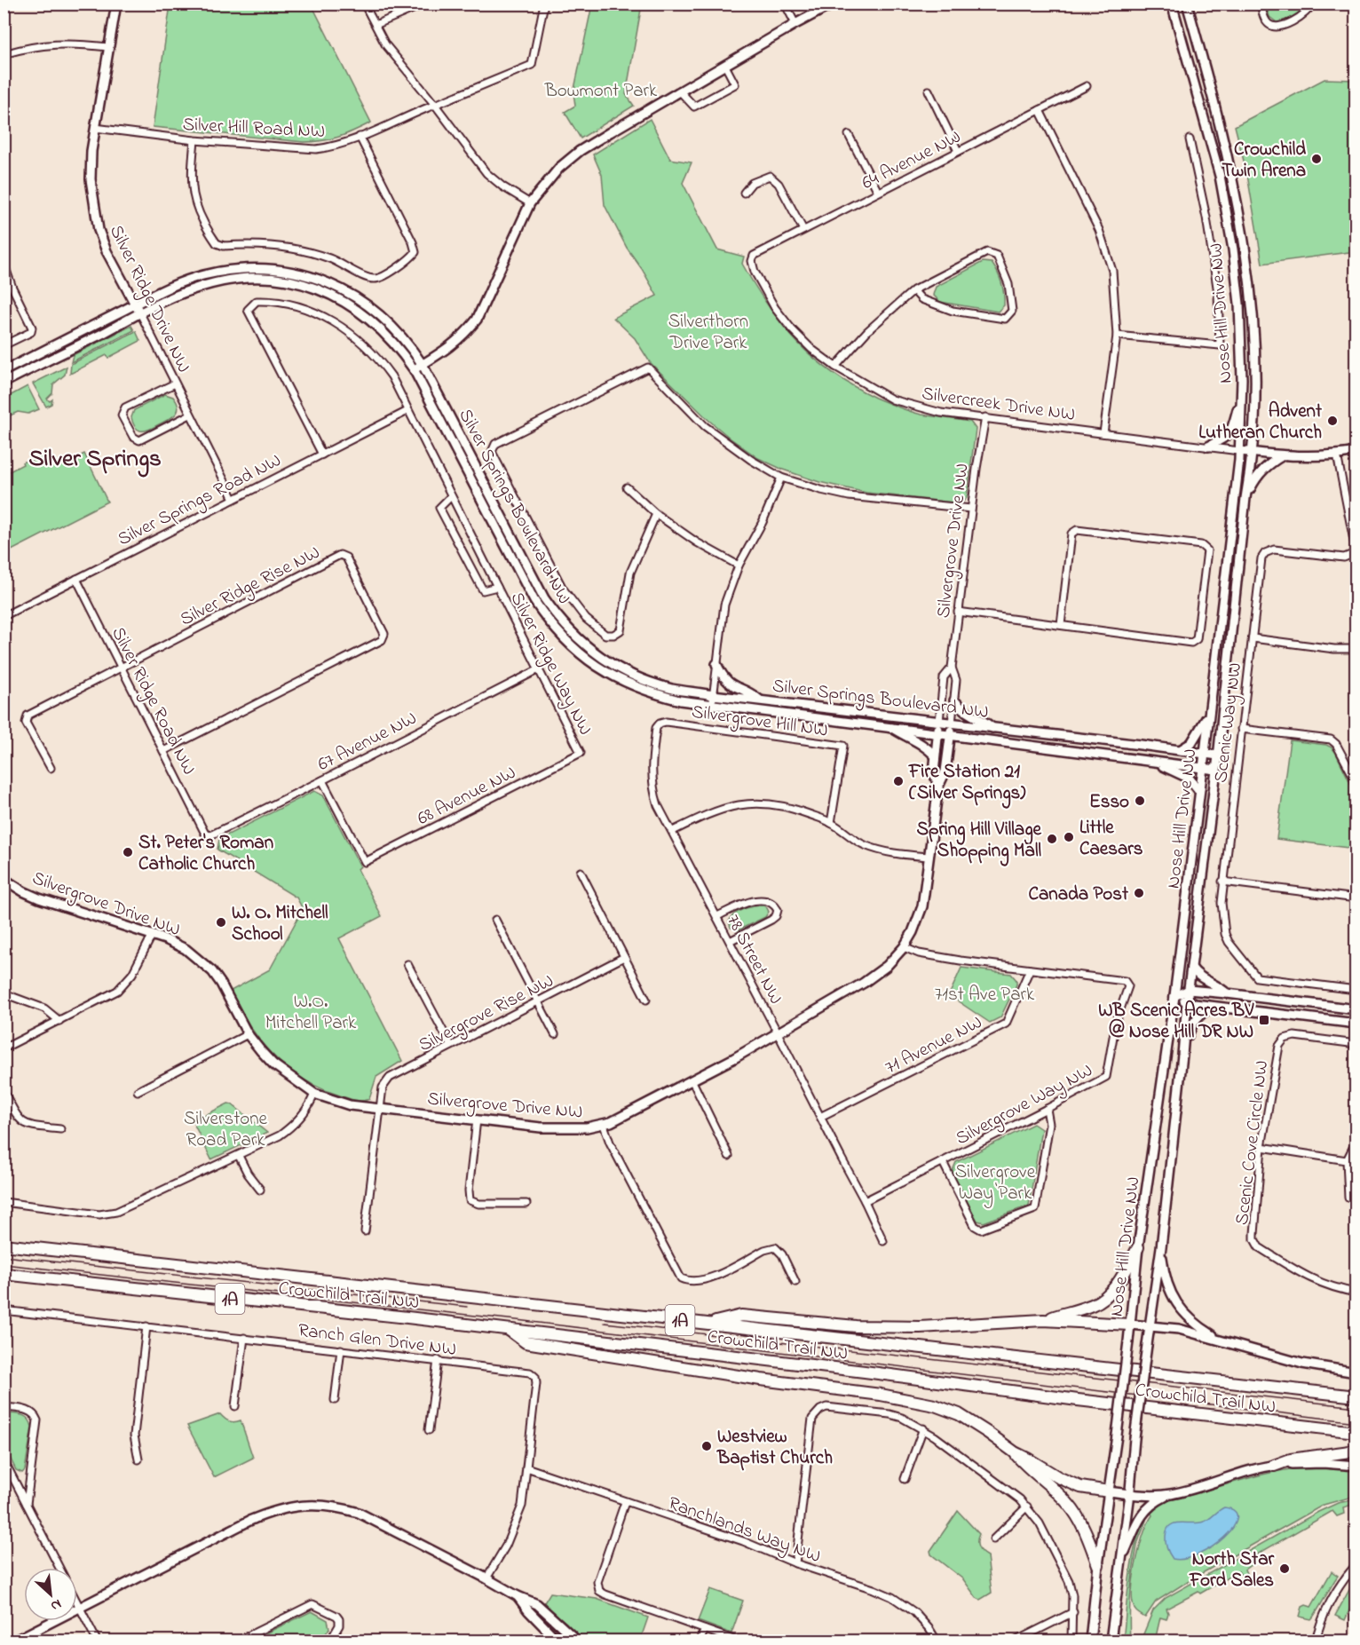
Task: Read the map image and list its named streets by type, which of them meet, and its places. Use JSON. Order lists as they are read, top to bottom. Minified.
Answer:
{"streets":{"highway":["Crowchild Trail NW","1A"],"street":["Silver Hill Road NW","64 Avenue NW","Silver Ridge Drive NW","Nose Hill Drive NW","Silvercreek Drive NW","Silver Springs Road NW","Silver Springs Boulevard NW","Silvergrove Drive NW","Silver Ridge Rise NW","Silver Ridge Way NW","Silver Ridge Road NW","Silvergrove Hill NW","Scenic Way NW","67 Avenue NW","68 Avenue NW","78 Street NW","Silvergrove Rise NW","71 Avenue NW","Silvergrove Way NW","Scenic Cove Circle NW","Ranch Glen Drive NW","Ranchlands Way NW"]},"crossings":[["Silver Hill Road NW","Silver Ridge Drive NW"],["64 Avenue NW","Silvercreek Drive NW"],["Silver Ridge Drive NW","Silver Springs Road NW"],["Silver Ridge Drive NW","Silver Springs Boulevard NW"],["Nose Hill Drive NW","Silvercreek Drive NW"],["Nose Hill Drive NW","Silver Springs Boulevard NW"],["Silvercreek Drive NW","Silvergrove Drive NW"],["Silver Springs Road NW","Silver Ridge Way NW"],["Silver Springs Road NW","Silver Ridge Road NW"],["Silver Springs Boulevard NW","Silvergrove Drive NW"],["Silvergrove Drive NW","78 Street NW"],["Silvergrove Drive NW","Silvergrove Rise NW"],["Silvergrove Drive NW","Silvergrove Way NW"],["Silver Ridge Rise NW","Silver Ridge Road NW"],["Silver Ridge Way NW","67 Avenue NW"],["Silver Ridge Way NW","68 Avenue NW"],["Silver Ridge Road NW","67 Avenue NW"],["Silvergrove Hill NW","78 Street NW"],["67 Avenue NW","68 Avenue NW"],["78 Street NW","71 Avenue NW"],["78 Street NW","Silvergrove Way NW"],["71 Avenue NW","Silvergrove Way NW"],["Ranch Glen Drive NW","Ranchlands Way NW"]],"districts":["Silver Springs"],"parks":["Bowmont Park","Silverthorn Drive Park","71st Ave Park","W.O. Mitchell Park","Silverstone Road Park","Silvergrove Way Park"],"places":{"other":["Crowchild Twin Arena","Advent Lutheran Church","Fire Station 21 (Silver Springs)","Esso","Little Caesars","Spring Hill Village Shopping Mall","St. Peter's Roman Catholic Church","Canada Post","W. O. Mitchell School","Westview Baptist Church","North Star Ford Sales"],"transit":["WB Scenic Acres BV @ Nose Hill DR NW"]},"north":"bottom right"}
